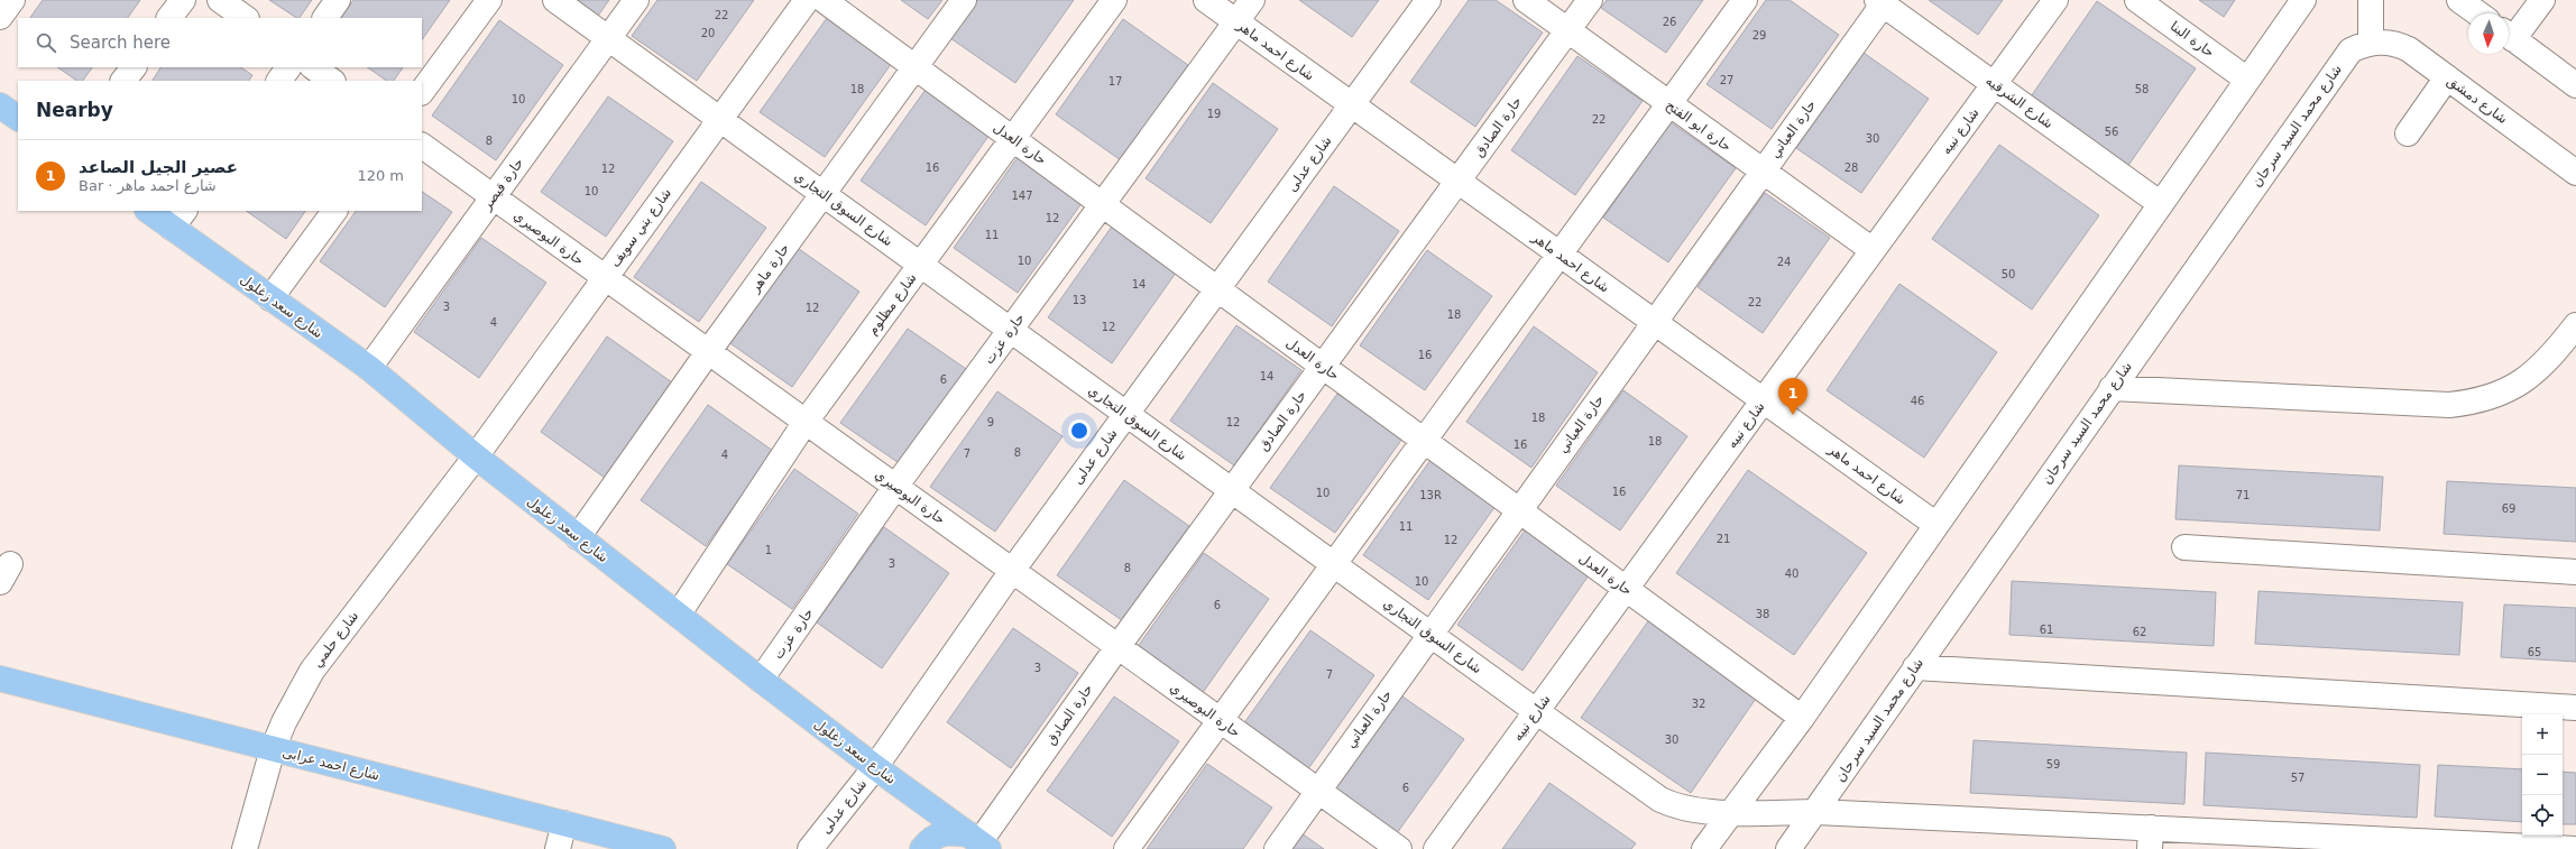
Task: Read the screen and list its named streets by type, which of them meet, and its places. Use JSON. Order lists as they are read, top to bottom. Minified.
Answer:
{"streets":{"main road":["شارع سعد زغلول","شارع احمد عرابى"],"street":["حارة البنا","شارع احمد ماهر","شارع دمشق","شارع الشرقيه","حارة ابو الفتح","شارع محمد السيد سرحان","حارة الصادق","حارة العباتي","شارع نبيه","حارة العدل","شارع عدلى","حارة قيصر","شارع السوق التجاري","شارع بني سويف","حارة البوصيري","حارة ماهر","شارع مظلوم","حارة عزت","شارع حلمي"]},"crossings":[["شارع احمد ماهر","حارة الصادق"],["شارع احمد ماهر","حارة العباتي"],["شارع احمد ماهر","شارع نبيه"],["شارع احمد ماهر","شارع عدلى"],["شارع احمد ماهر","حارة عزت"],["شارع دمشق","شارع محمد السيد سرحان"],["شارع الشرقيه","حارة العباتي"],["شارع الشرقيه","شارع نبيه"],["حارة ابو الفتح","حارة الصادق"],["حارة ابو الفتح","حارة العباتي"],["حارة ابو الفتح","شارع نبيه"],["شارع محمد السيد سرحان","شارع السوق التجاري"],["حارة الصادق","حارة العدل"],["حارة الصادق","شارع السوق التجاري"],["حارة الصادق","حارة البوصيري"],["حارة الصادق","شارع سعد زغلول"],["حارة العباتي","حارة العدل"],["حارة العباتي","شارع السوق التجاري"],["حارة العباتي","حارة البوصيري"],["شارع نبيه","حارة العدل"],["شارع نبيه","شارع السوق التجاري"],["حارة العدل","شارع عدلى"],["حارة العدل","حارة ماهر"],["حارة العدل","شارع مظلوم"],["حارة العدل","حارة عزت"],["شارع عدلى","شارع السوق التجاري"],["شارع عدلى","حارة البوصيري"],["شارع عدلى","شارع سعد زغلول"],["حارة قيصر","شارع السوق التجاري"],["حارة قيصر","حارة البوصيري"],["حارة قيصر","شارع سعد زغلول"],["شارع السوق التجاري","شارع بني سويف"],["شارع السوق التجاري","حارة ماهر"],["شارع السوق التجاري","شارع مظلوم"],["شارع السوق التجاري","حارة عزت"],["شارع بني سويف","حارة البوصيري"],["شارع بني سويف","شارع سعد زغلول"],["شارع بني سويف","شارع حلمي"],["حارة البوصيري","حارة ماهر"],["حارة البوصيري","شارع مظلوم"],["حارة البوصيري","حارة عزت"],["حارة ماهر","شارع سعد زغلول"],["شارع مظلوم","شارع سعد زغلول"],["شارع سعد زغلول","حارة عزت"],["شارع سعد زغلول","شارع حلمي"],["شارع حلمي","شارع احمد عرابى"]],"house_numbers":["22","26","20","29","27","17","18","58","10","19","22","56","30","8","16","28","12","10","147","12","11","10","24","50","14","13","22","3","12","18","4","12","16","14","6","46","18","9","12","18","16","8","7","4","16","10","13R","71","69","11","21","12","1","3","8","40","10","6","38","61","62","65","3","7","32","30","59","57","6"],"north":"bottom","page":{"search":"Search here","heading":"Nearby","list":[{"mark":"1","name":"عصير الجيل الصاعد","note":"Bar · شارع احمد ماهر","value":"120 m"}],"pins":"1","map_buttons":["+","−"]}}
